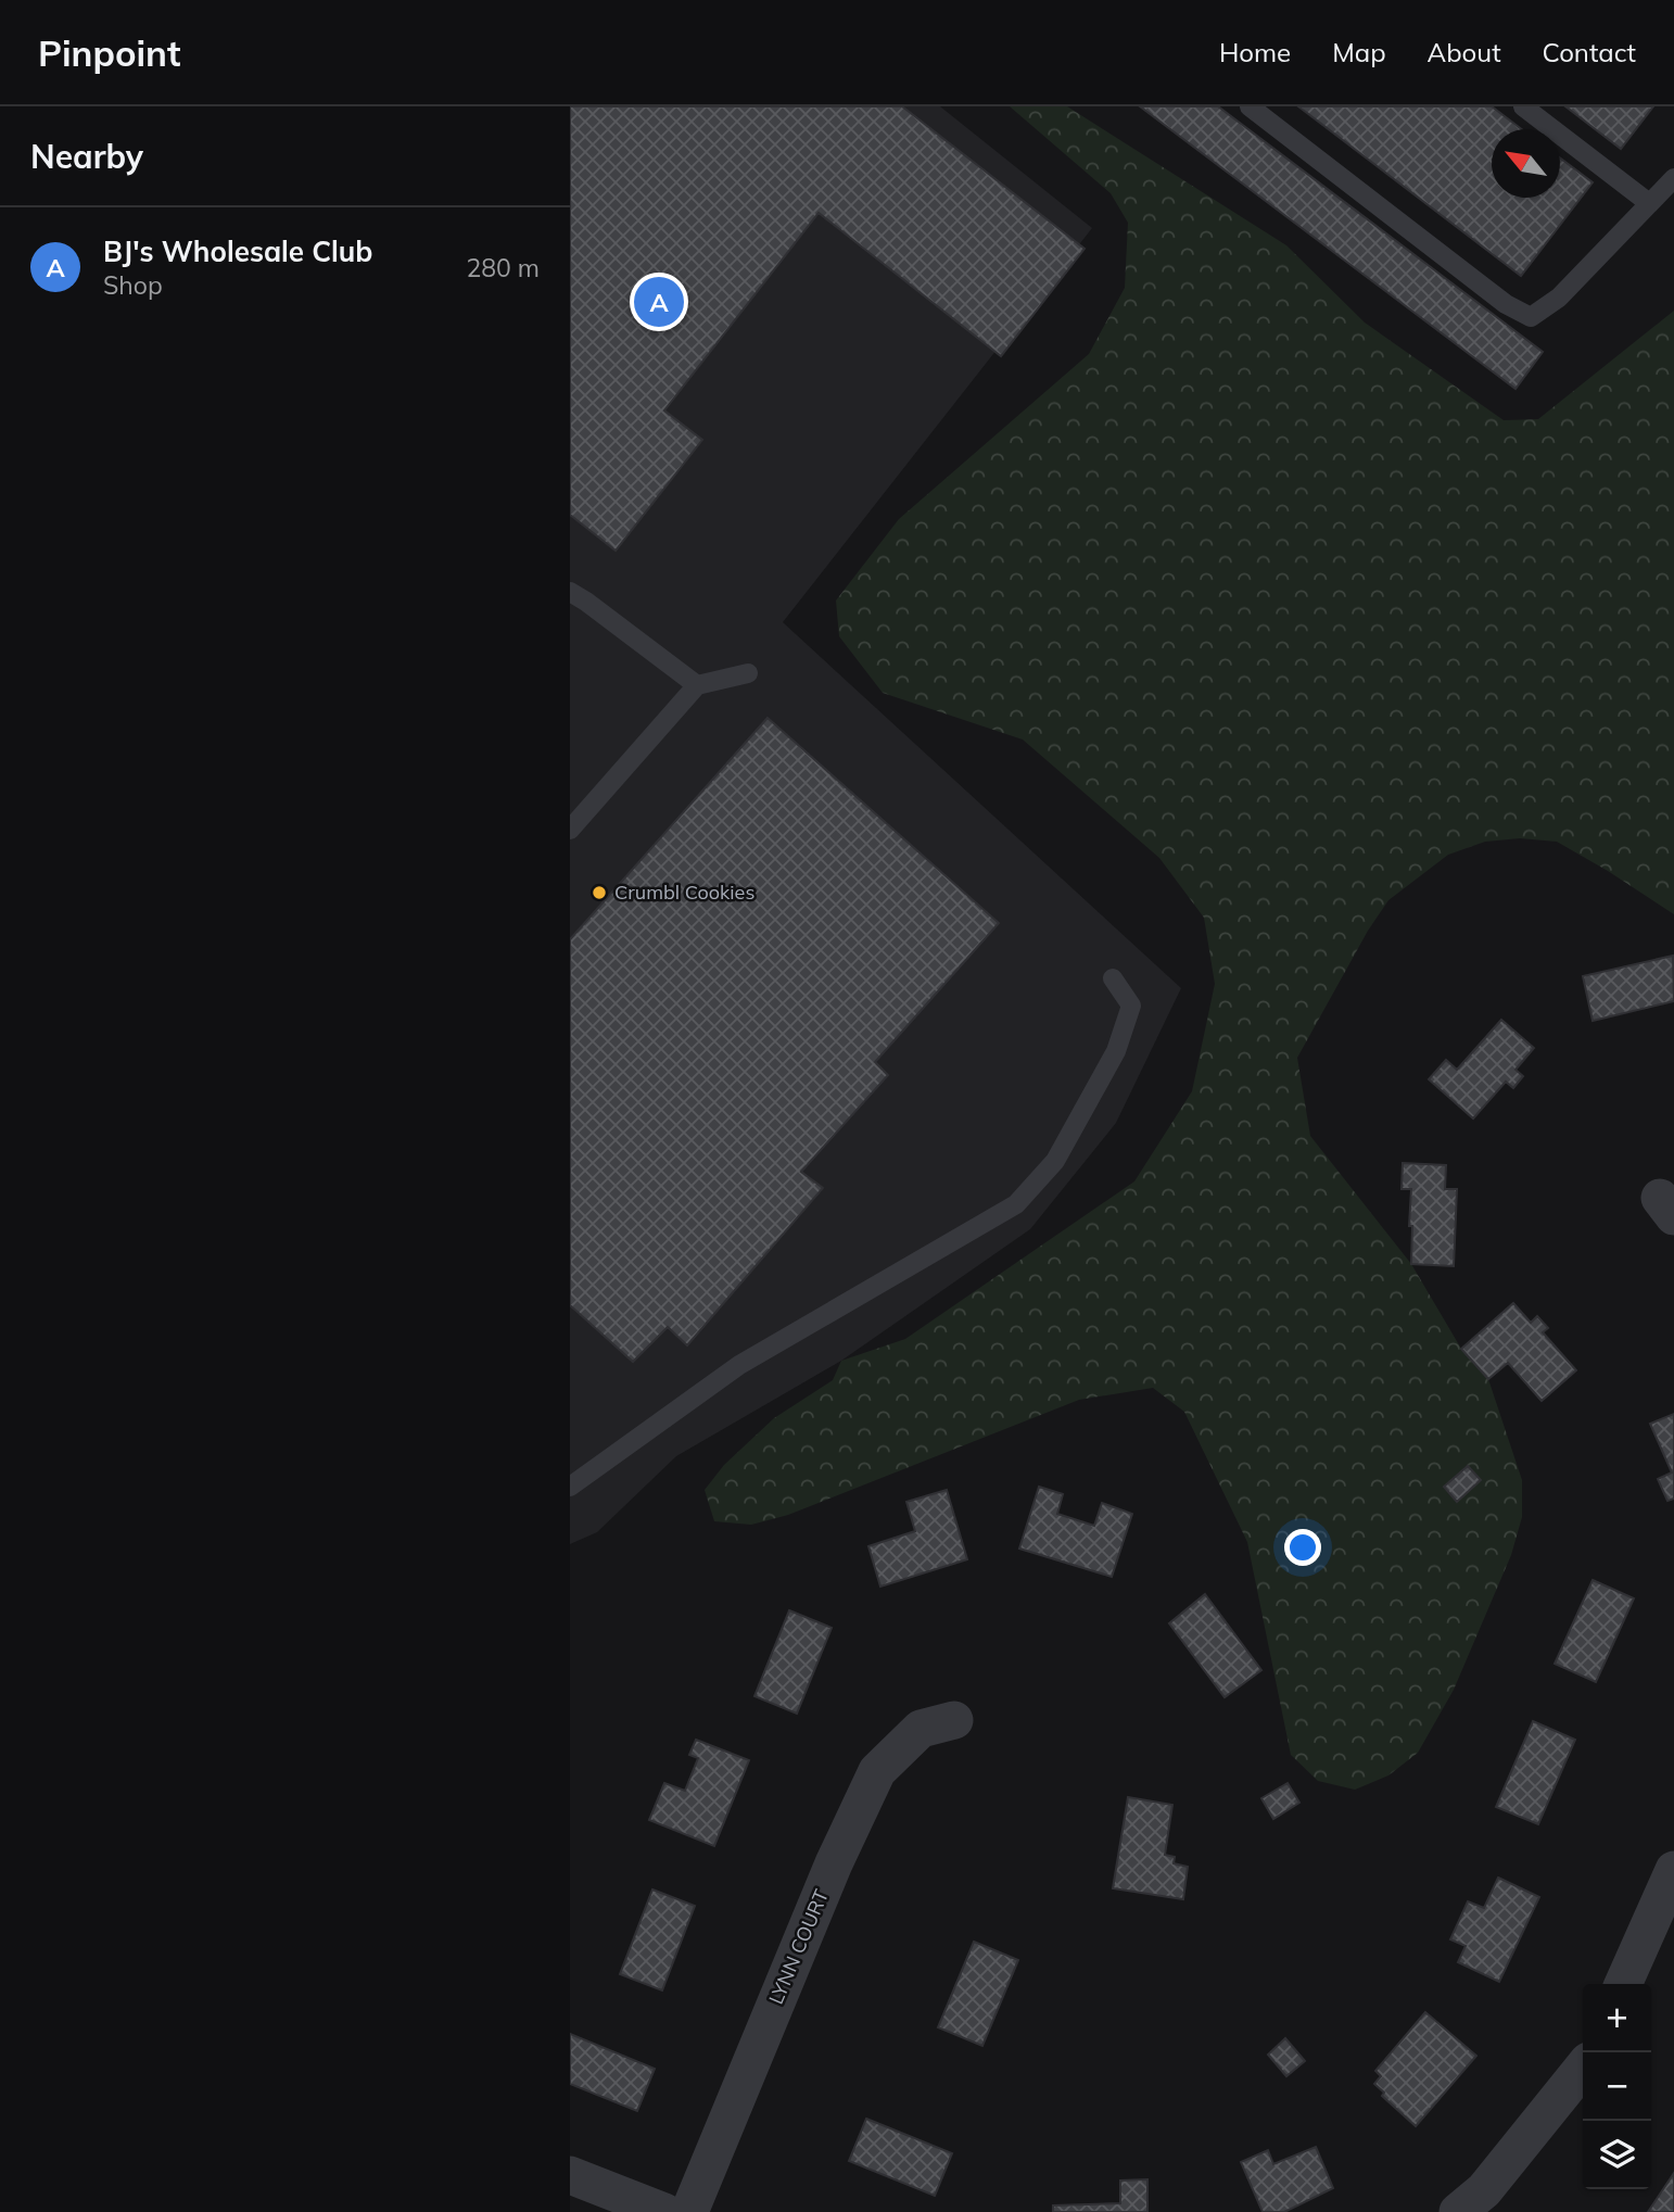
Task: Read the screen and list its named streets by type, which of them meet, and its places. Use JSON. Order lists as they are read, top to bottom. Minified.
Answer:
{"streets":{"street":["LYNN COURT"]},"places":["Crumbl Cookies"],"north":"top left","page":{"header":"Pinpoint","nav":["Home","Map","About","Contact"],"heading":"Nearby","list":[{"mark":"A","name":"BJ's Wholesale Club","note":"Shop","value":"280 m"}],"pins":"A","map_buttons":["+","−"]}}
